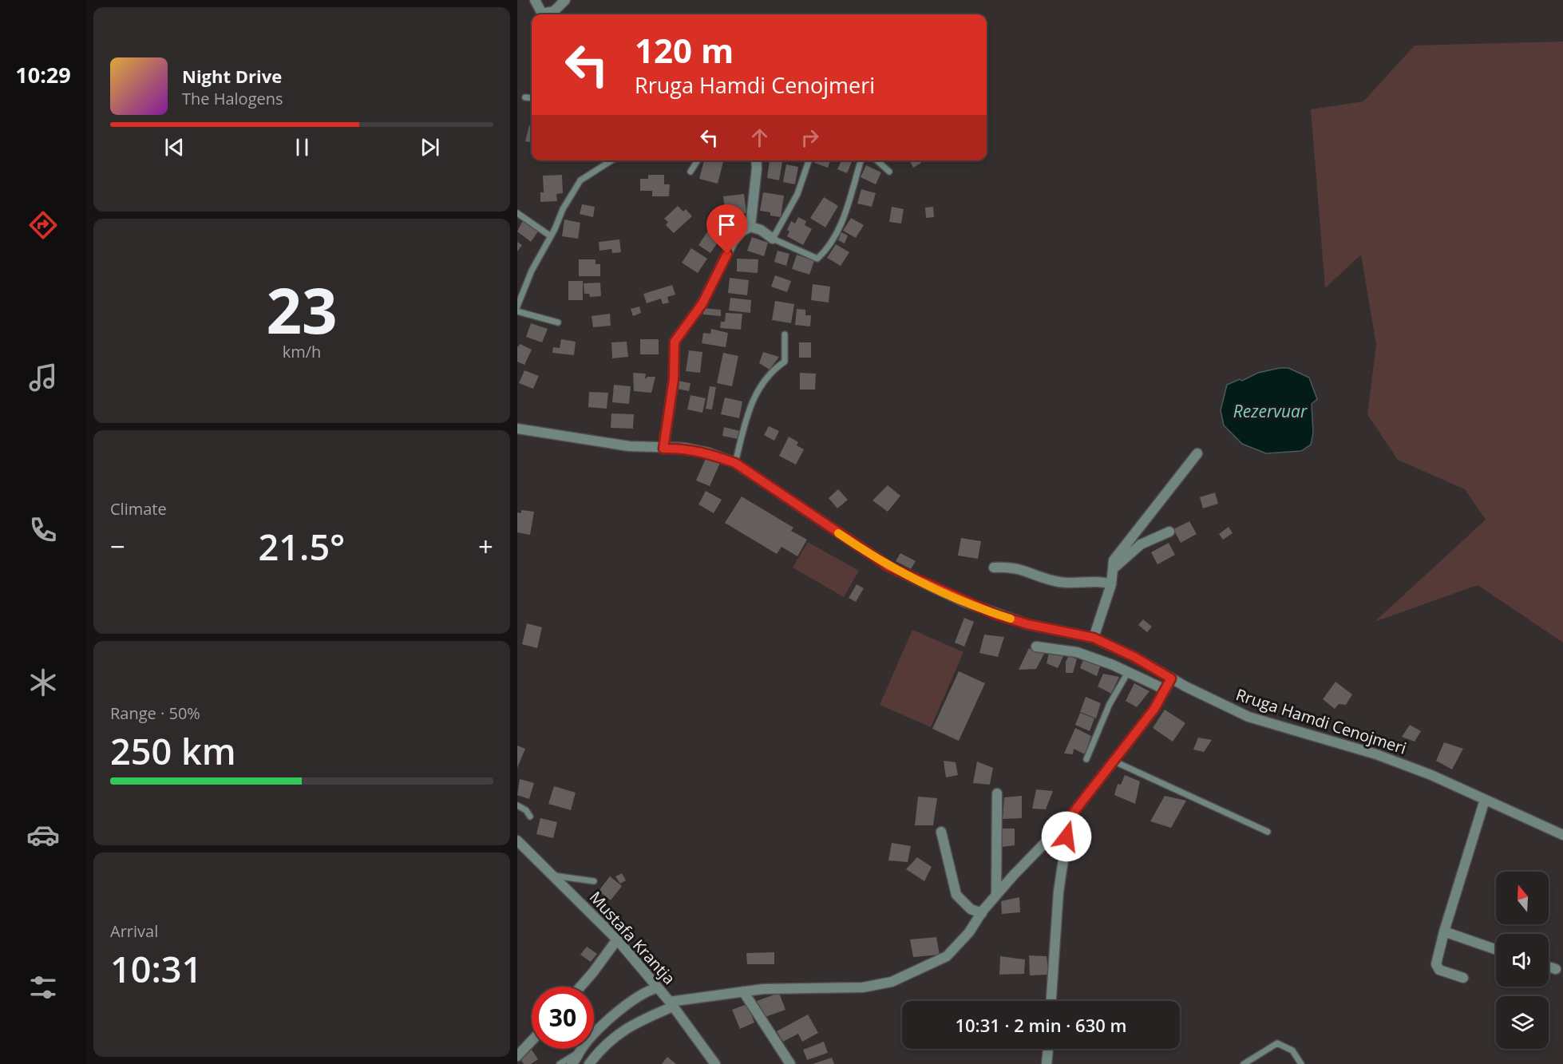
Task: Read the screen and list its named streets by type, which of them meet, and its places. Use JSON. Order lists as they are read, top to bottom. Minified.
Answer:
{"streets":{"street":["Rruga Hamdi Cenojmeri","Mustafa Krantja"]},"water":["Rezervuar"],"north":"top","page":{"tabs":"10:29","turn":["120 m","Rruga Hamdi Cenojmeri"],"song":["Night Drive","The Halogens"],"tile":[["23","km/h"],"Climate",["Range · 50%","250 km"],["Arrival","10:31"]],"heat":["−","21.5°","+"],"limit":"30","trip":"10:31 · 2 min · 630 m"}}
